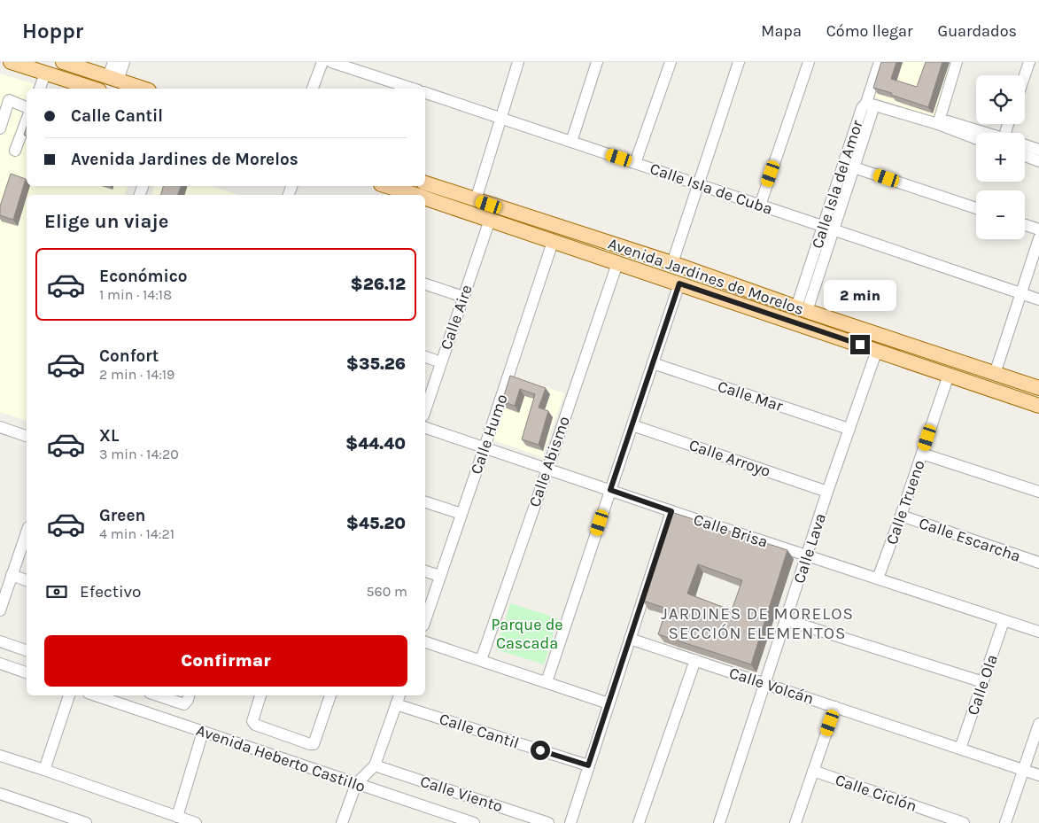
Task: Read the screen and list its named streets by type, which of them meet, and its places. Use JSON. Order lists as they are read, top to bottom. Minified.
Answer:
{"streets":{"main road":["Avenida Jardines de Morelos"],"street":["Calle Isla del Amor","Calle Isla de Cuba","Calle Aire","Calle Mar","Calle Humo","Calle Arroyo","Calle Abismo","Calle Trueno","Calle Brisa","Calle Escarcha","Calle Lava","Calle Ola","Calle Volcán","Calle Cantil","Avenida Heberto Castillo","Calle Ciclón","Calle Viento"]},"crossings":[["Calle Isla del Amor","Calle Isla de Cuba"],["Calle Isla del Amor","Avenida Jardines de Morelos"],["Avenida Jardines de Morelos","Calle Aire"],["Avenida Jardines de Morelos","Calle Humo"],["Avenida Jardines de Morelos","Calle Abismo"],["Avenida Jardines de Morelos","Calle Trueno"],["Avenida Jardines de Morelos","Calle Lava"],["Calle Mar","Calle Lava"],["Calle Humo","Calle Brisa"],["Calle Arroyo","Calle Lava"],["Calle Abismo","Calle Brisa"],["Calle Trueno","Calle Brisa"],["Calle Trueno","Calle Escarcha"],["Calle Brisa","Calle Lava"],["Calle Brisa","Calle Ola"],["Calle Lava","Calle Volcán"],["Calle Ola","Calle Volcán"]],"districts":["JARDINES DE MORELOS SECCIÓN ELEMENTOS"],"parks":["Parque de Cascada"],"page":{"header":"Hoppr","nav":["Mapa","Cómo llegar","Guardados"],"map_buttons":["+","−"],"banner":["Calle Cantil","Avenida Jardines de Morelos"],"heading":"Elige un viaje","list":[{"name":"Económico","note":"1 min · 14:18","value":"$26.12"},{"name":"Confort","note":"2 min · 14:19","value":"$35.26"},{"name":"XL","note":"3 min · 14:20","value":"$44.40"},{"name":"Green","note":"4 min · 14:21","value":"$45.20"}],"bubble":"2 min","pay":["Efectivo","560 m"],"buttons":"Confirmar"}}
